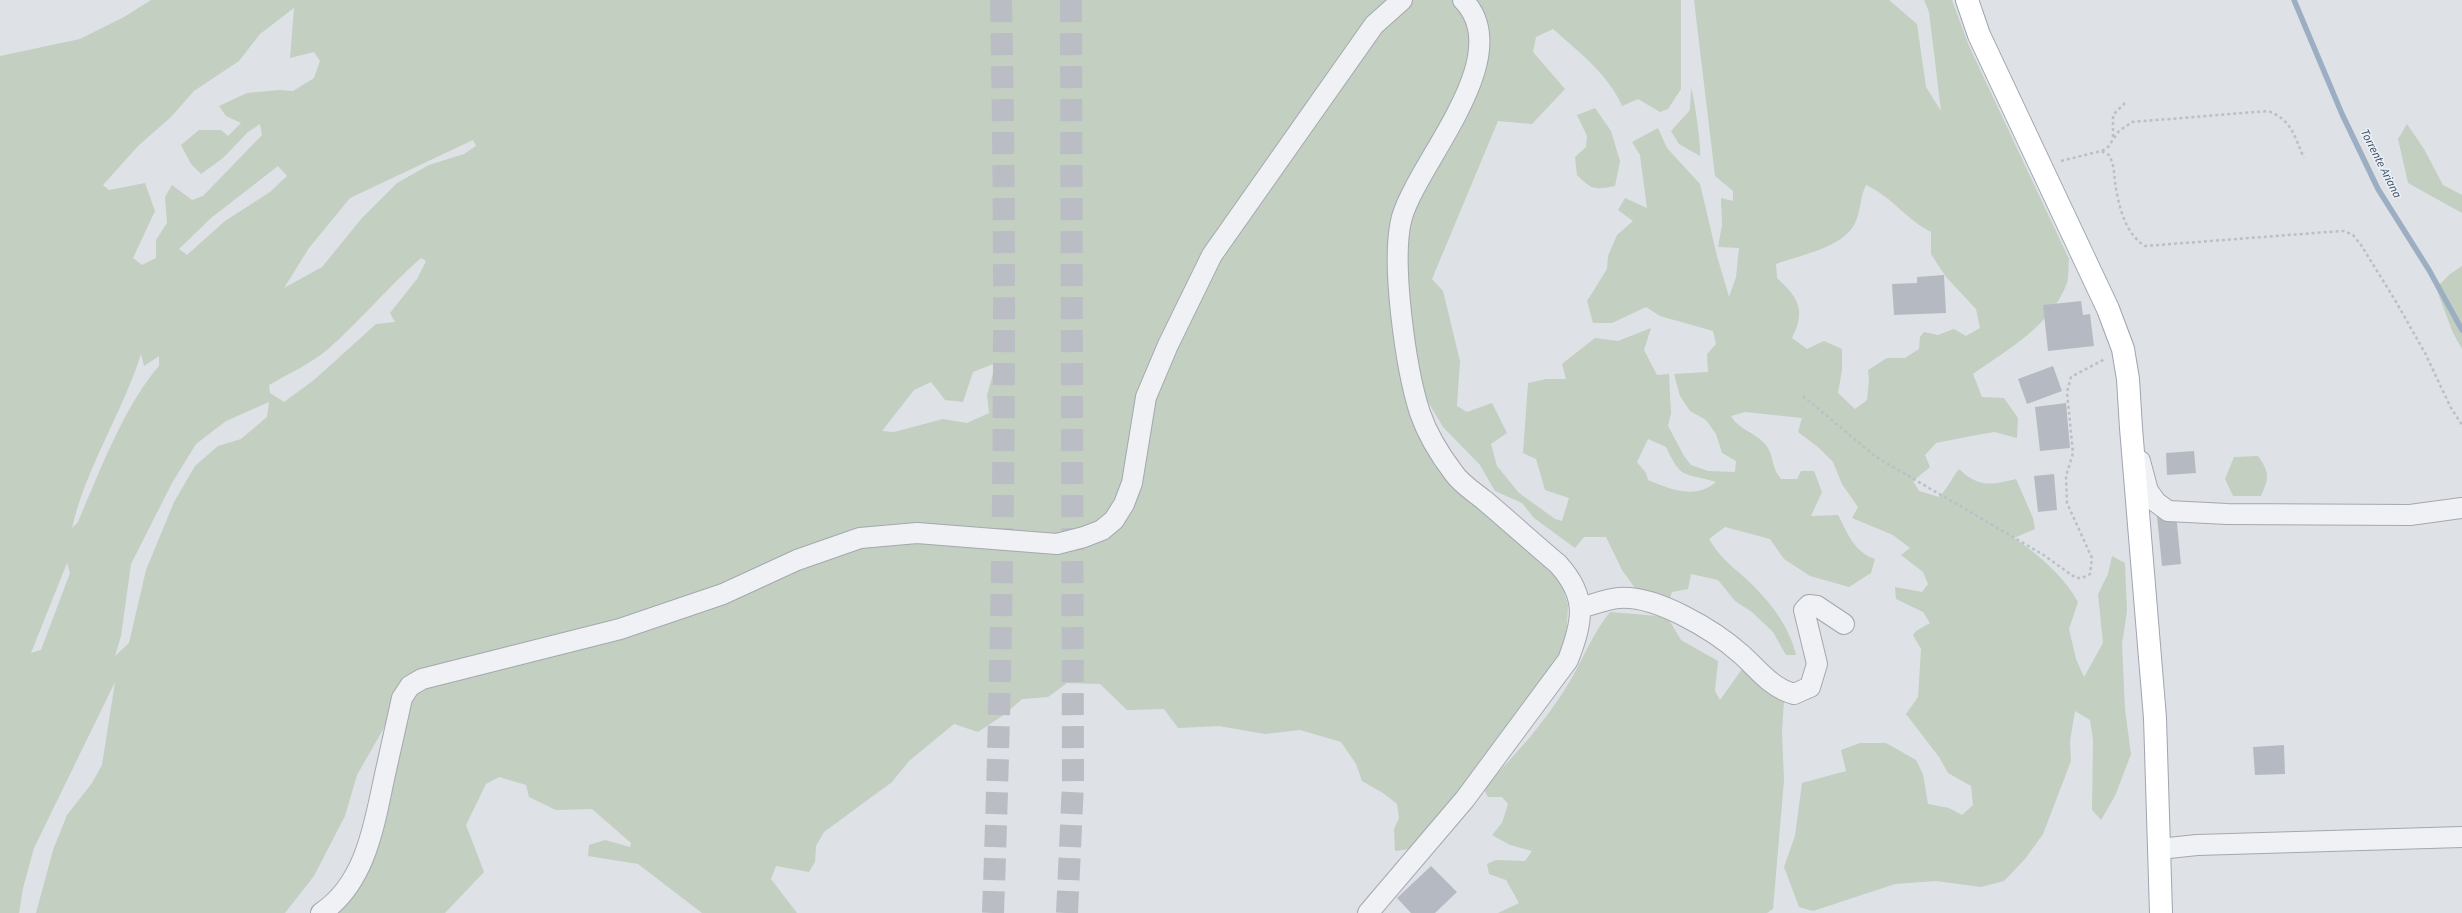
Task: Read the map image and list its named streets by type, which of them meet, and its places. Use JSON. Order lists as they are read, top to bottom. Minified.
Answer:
{"water":["Torrente Ariana"]}
